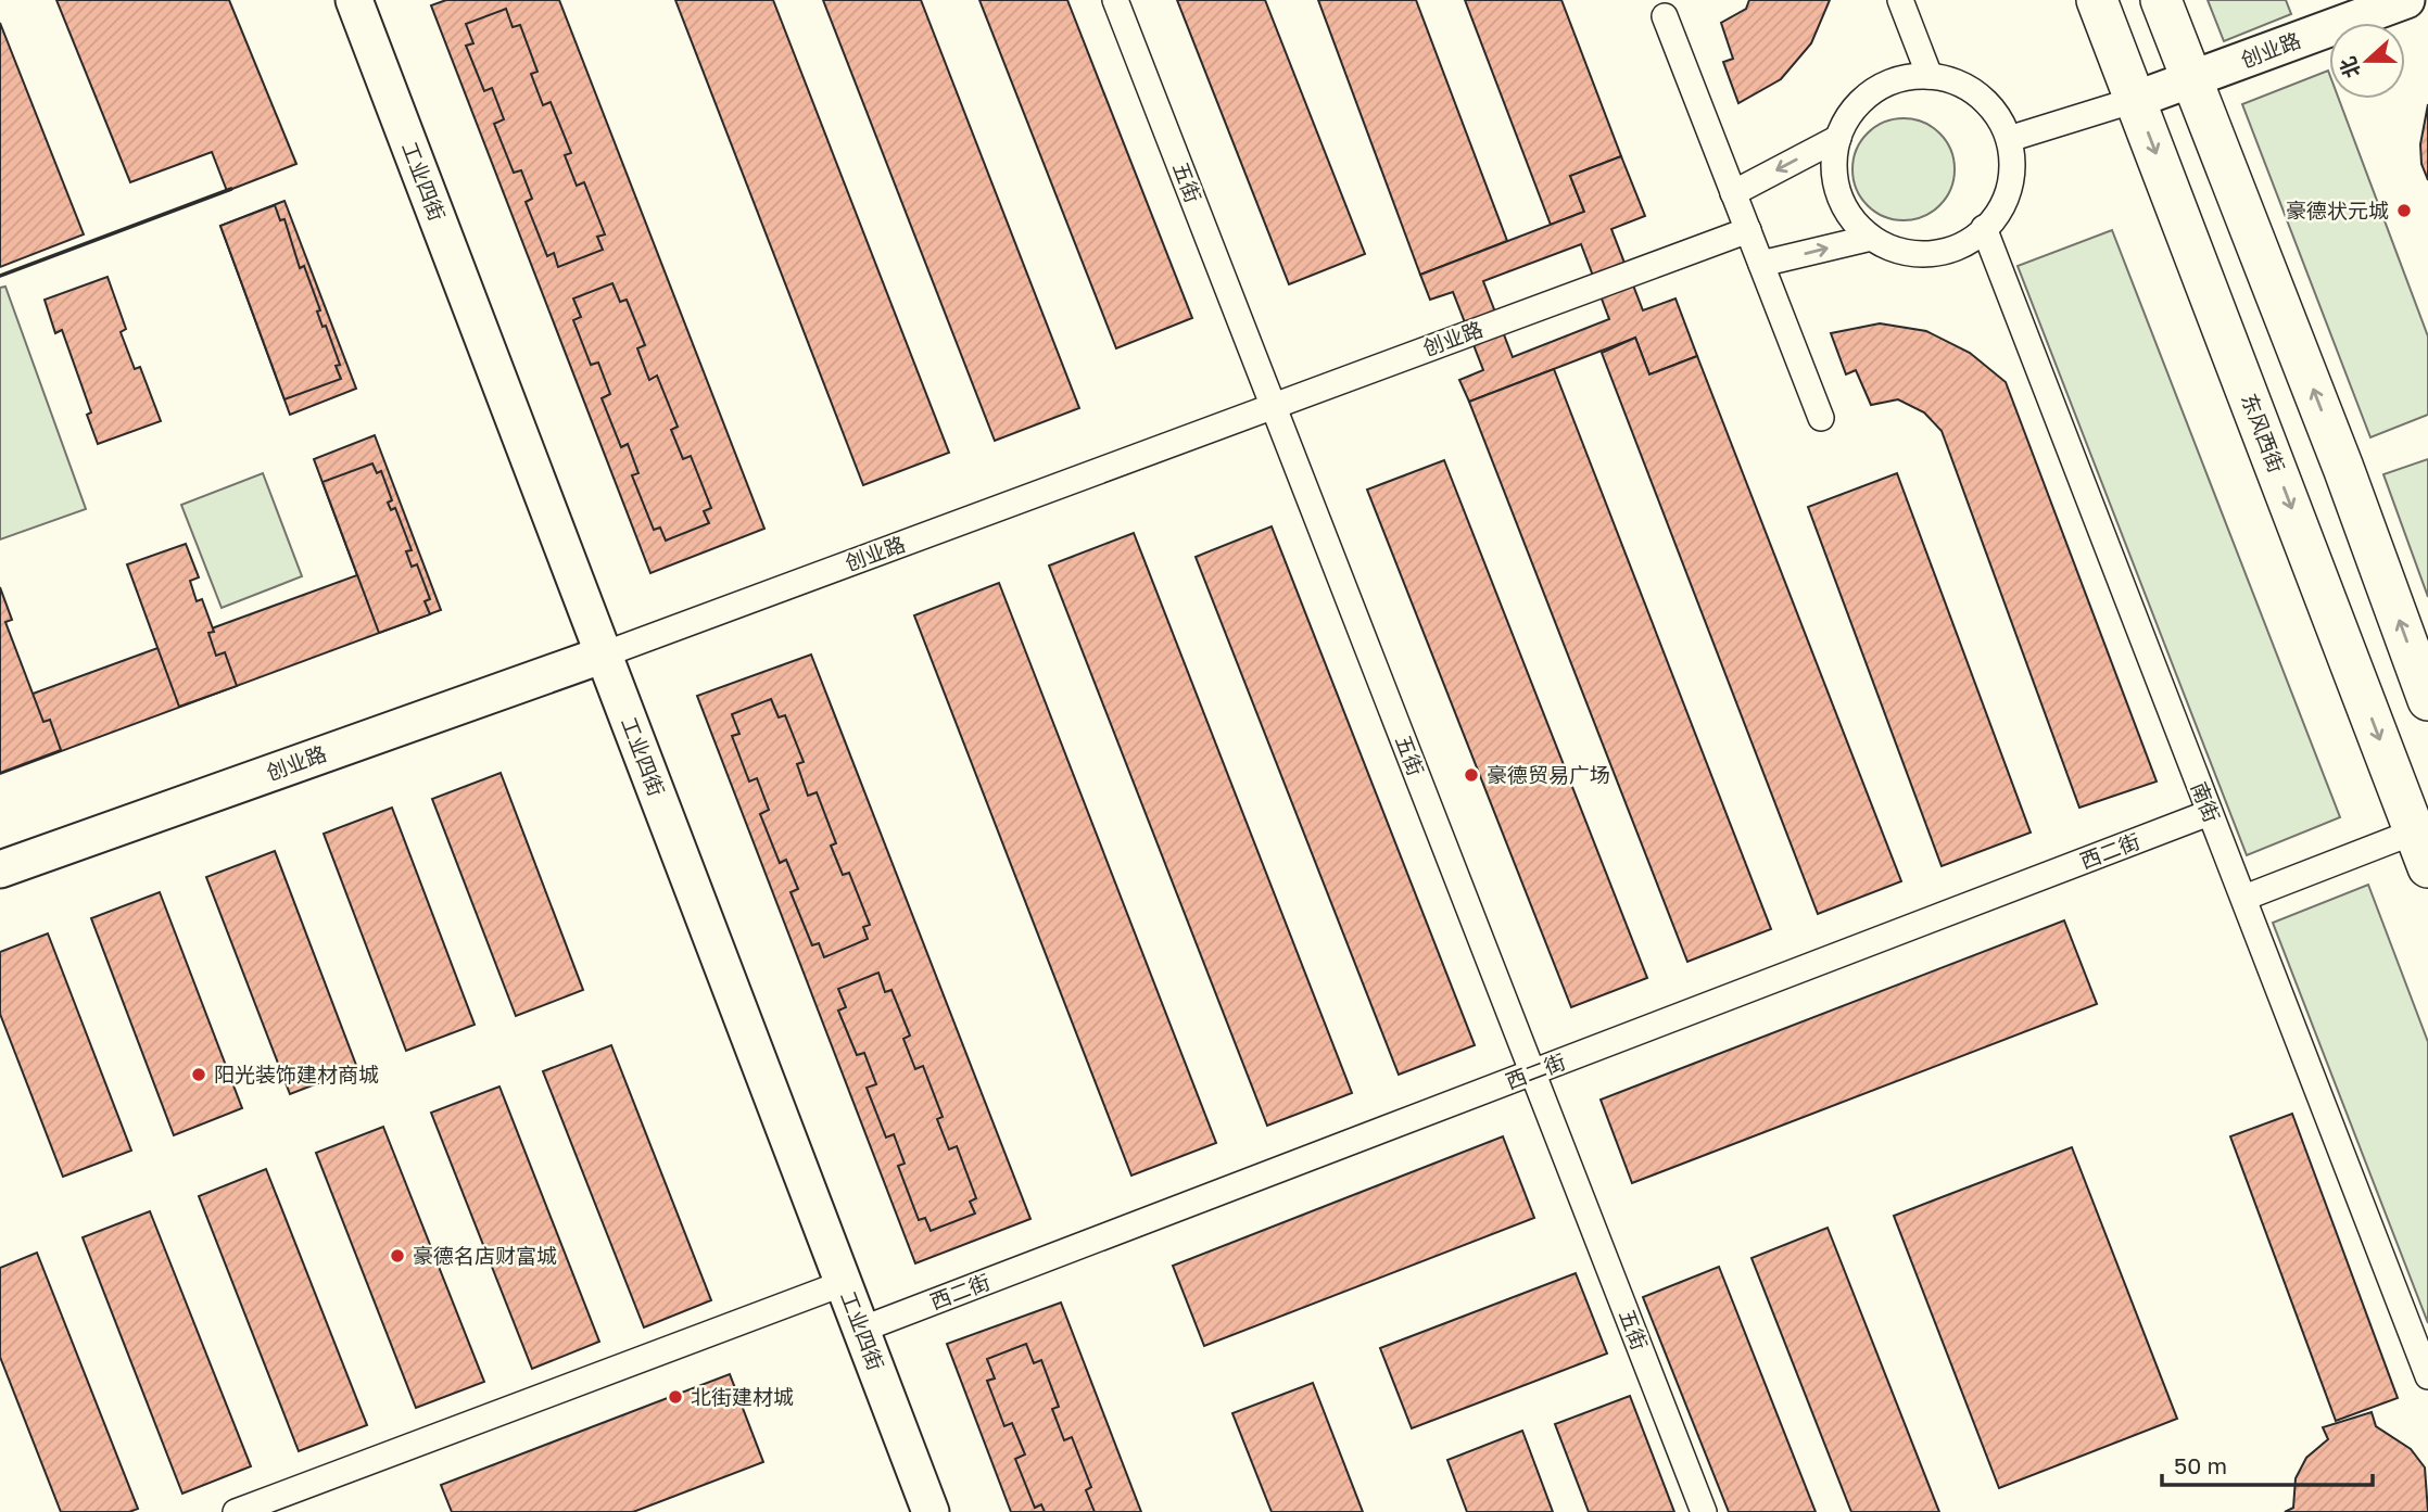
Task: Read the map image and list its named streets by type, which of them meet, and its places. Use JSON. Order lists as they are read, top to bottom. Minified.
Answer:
{"streets":{"main road":["东风西街"],"street":["创业路","工业四街","五街","南街","西二街"]},"crossings":[["创业路","工业四街"],["创业路","五街"],["创业路","东风西街"],["工业四街","西二街"],["五街","西二街"],["南街","西二街"]],"places":["豪德状元城","豪德贸易广场","阳光装饰建材商城","豪德名店财富城","北街建材城"],"scale_bar":"50 m","north":"left"}
